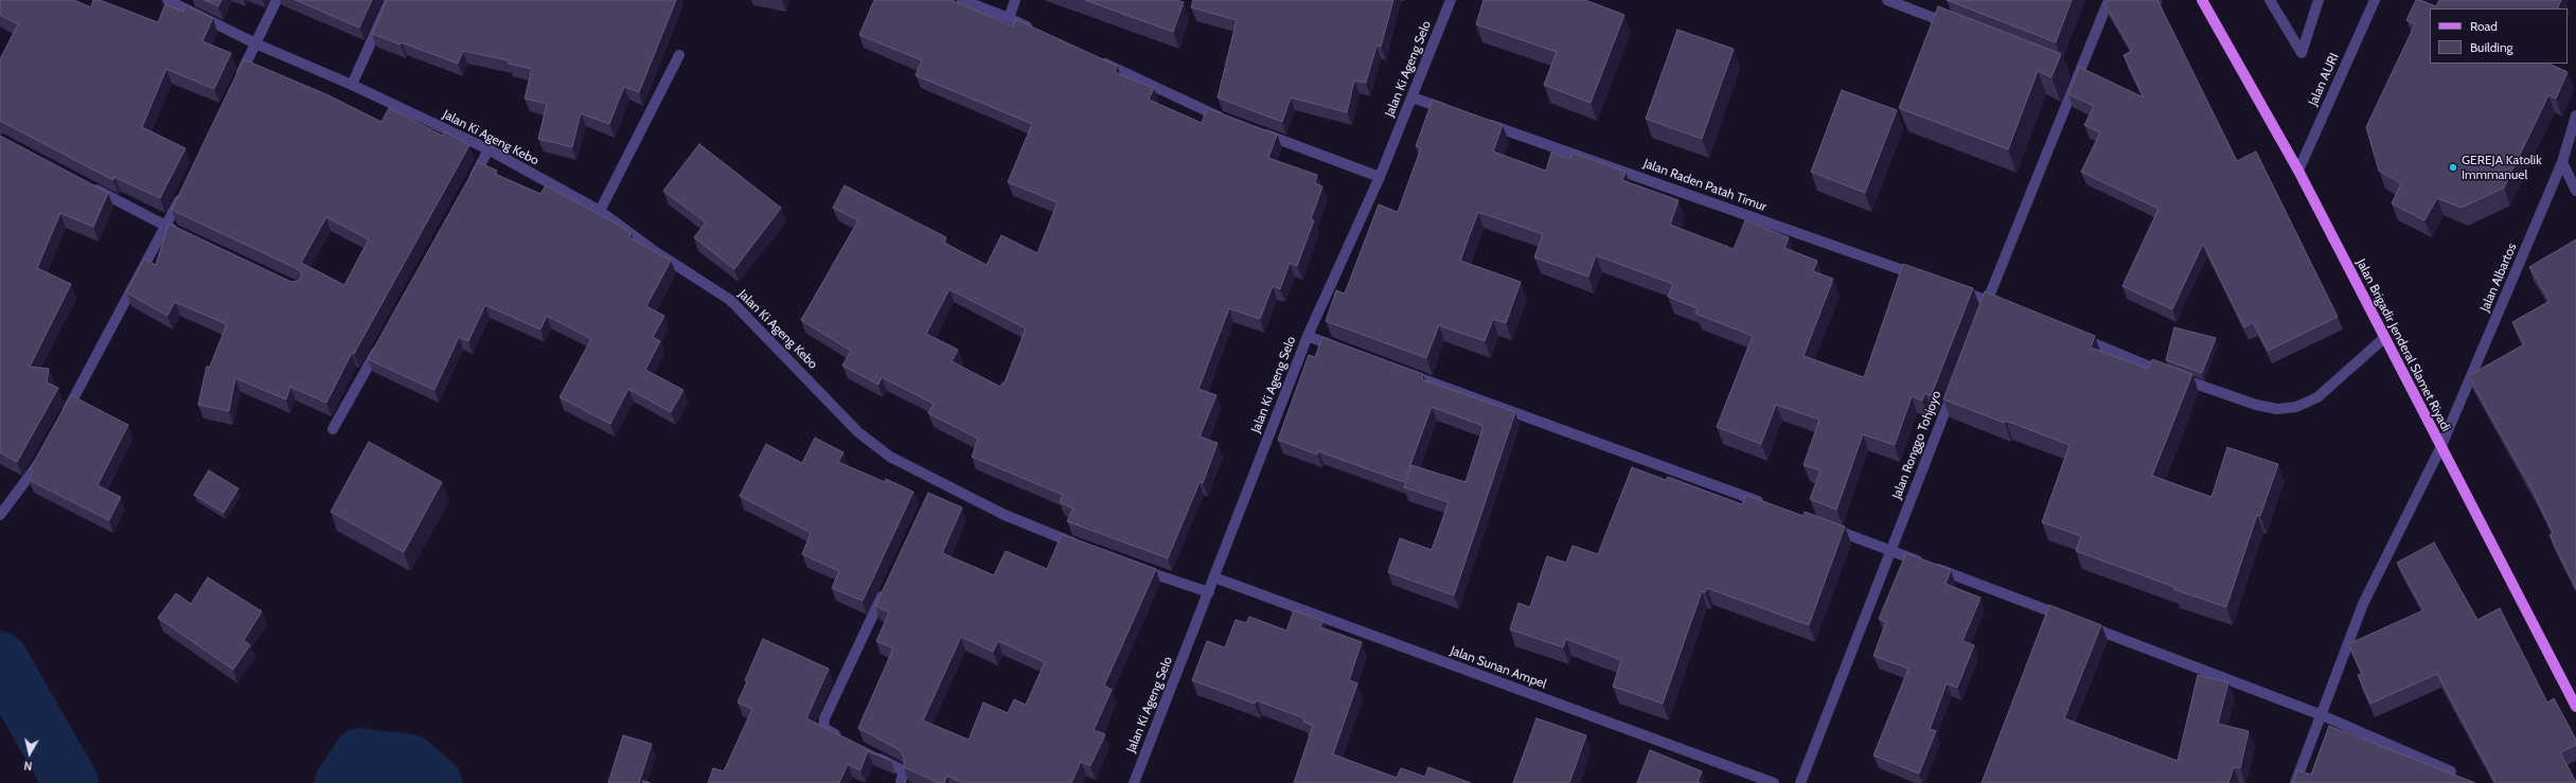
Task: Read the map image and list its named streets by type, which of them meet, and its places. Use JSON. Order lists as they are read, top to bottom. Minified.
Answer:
{"streets":{"main road":["Jalan Brigadir Jenderal Slamet Riyadi"],"street":["Jalan Ki Ageng Selo","Jalan AURI","Jalan Ki Ageng Kebo","Jalan Raden Patah Timur","Jalan Albartos","Jalan Ronggo Tohjoyo","Jalan Sunan Ampel"]},"crossings":[["Jalan Ki Ageng Selo","Jalan Sunan Ampel"],["Jalan AURI","Jalan Brigadir Jenderal Slamet Riyadi"],["Jalan Albartos","Jalan Brigadir Jenderal Slamet Riyadi"]],"places":["GEREJA Katolik Immmanuel"],"legend":["Road","Building"],"north":"bottom"}
